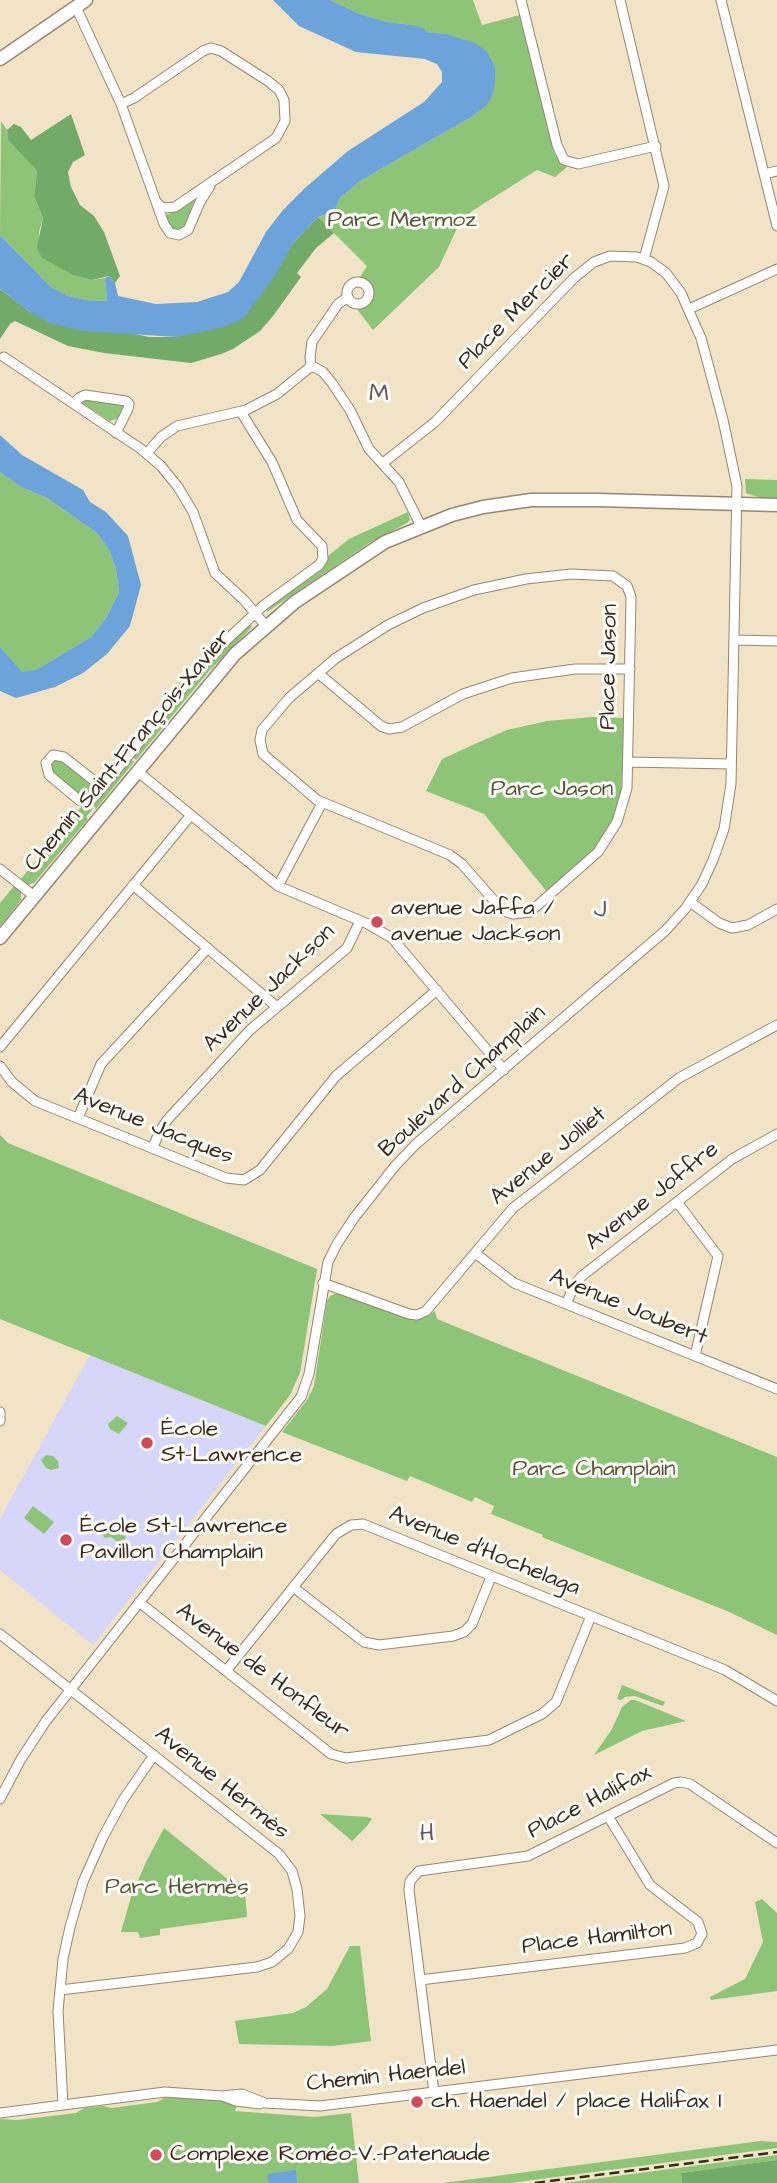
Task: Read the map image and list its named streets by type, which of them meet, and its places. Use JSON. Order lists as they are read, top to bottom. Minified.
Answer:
{"streets":{"street":["Place Mercier","Place Jason","Chemin Saint-François-Xavier","Avenue Jackson","Boulevard Champlain","Avenue Jacques","Avenue Jolliet","Avenue Joffre","Avenue Joubert","Avenue d'Hochelaga","Avenue de Honfleur","Avenue Hermès","Place Halifax","Place Hamilton","Chemin Haendel"]},"crossings":[["Place Jason","Boulevard Champlain"],["Chemin Saint-François-Xavier","Boulevard Champlain"],["Avenue Jackson","Avenue Jacques"],["Boulevard Champlain","Avenue Jolliet"],["Boulevard Champlain","Avenue de Honfleur"],["Boulevard Champlain","Avenue Hermès"],["Avenue Jolliet","Avenue Joubert"],["Avenue Joffre","Avenue Joubert"],["Avenue d'Hochelaga","Avenue de Honfleur"],["Place Halifax","Place Hamilton"],["Place Halifax","Chemin Haendel"]],"districts":["M","J","H"],"parks":["Parc Mermoz","Parc Jason","Parc Champlain","Parc Hermès"],"places":["avenue Jaffa / avenue Jackson","École St-Lawrence","École St-Lawrence Pavillon Champlain","ch. Haendel / place Halifax I","Complexe Roméo-V.-Patenaude"]}
